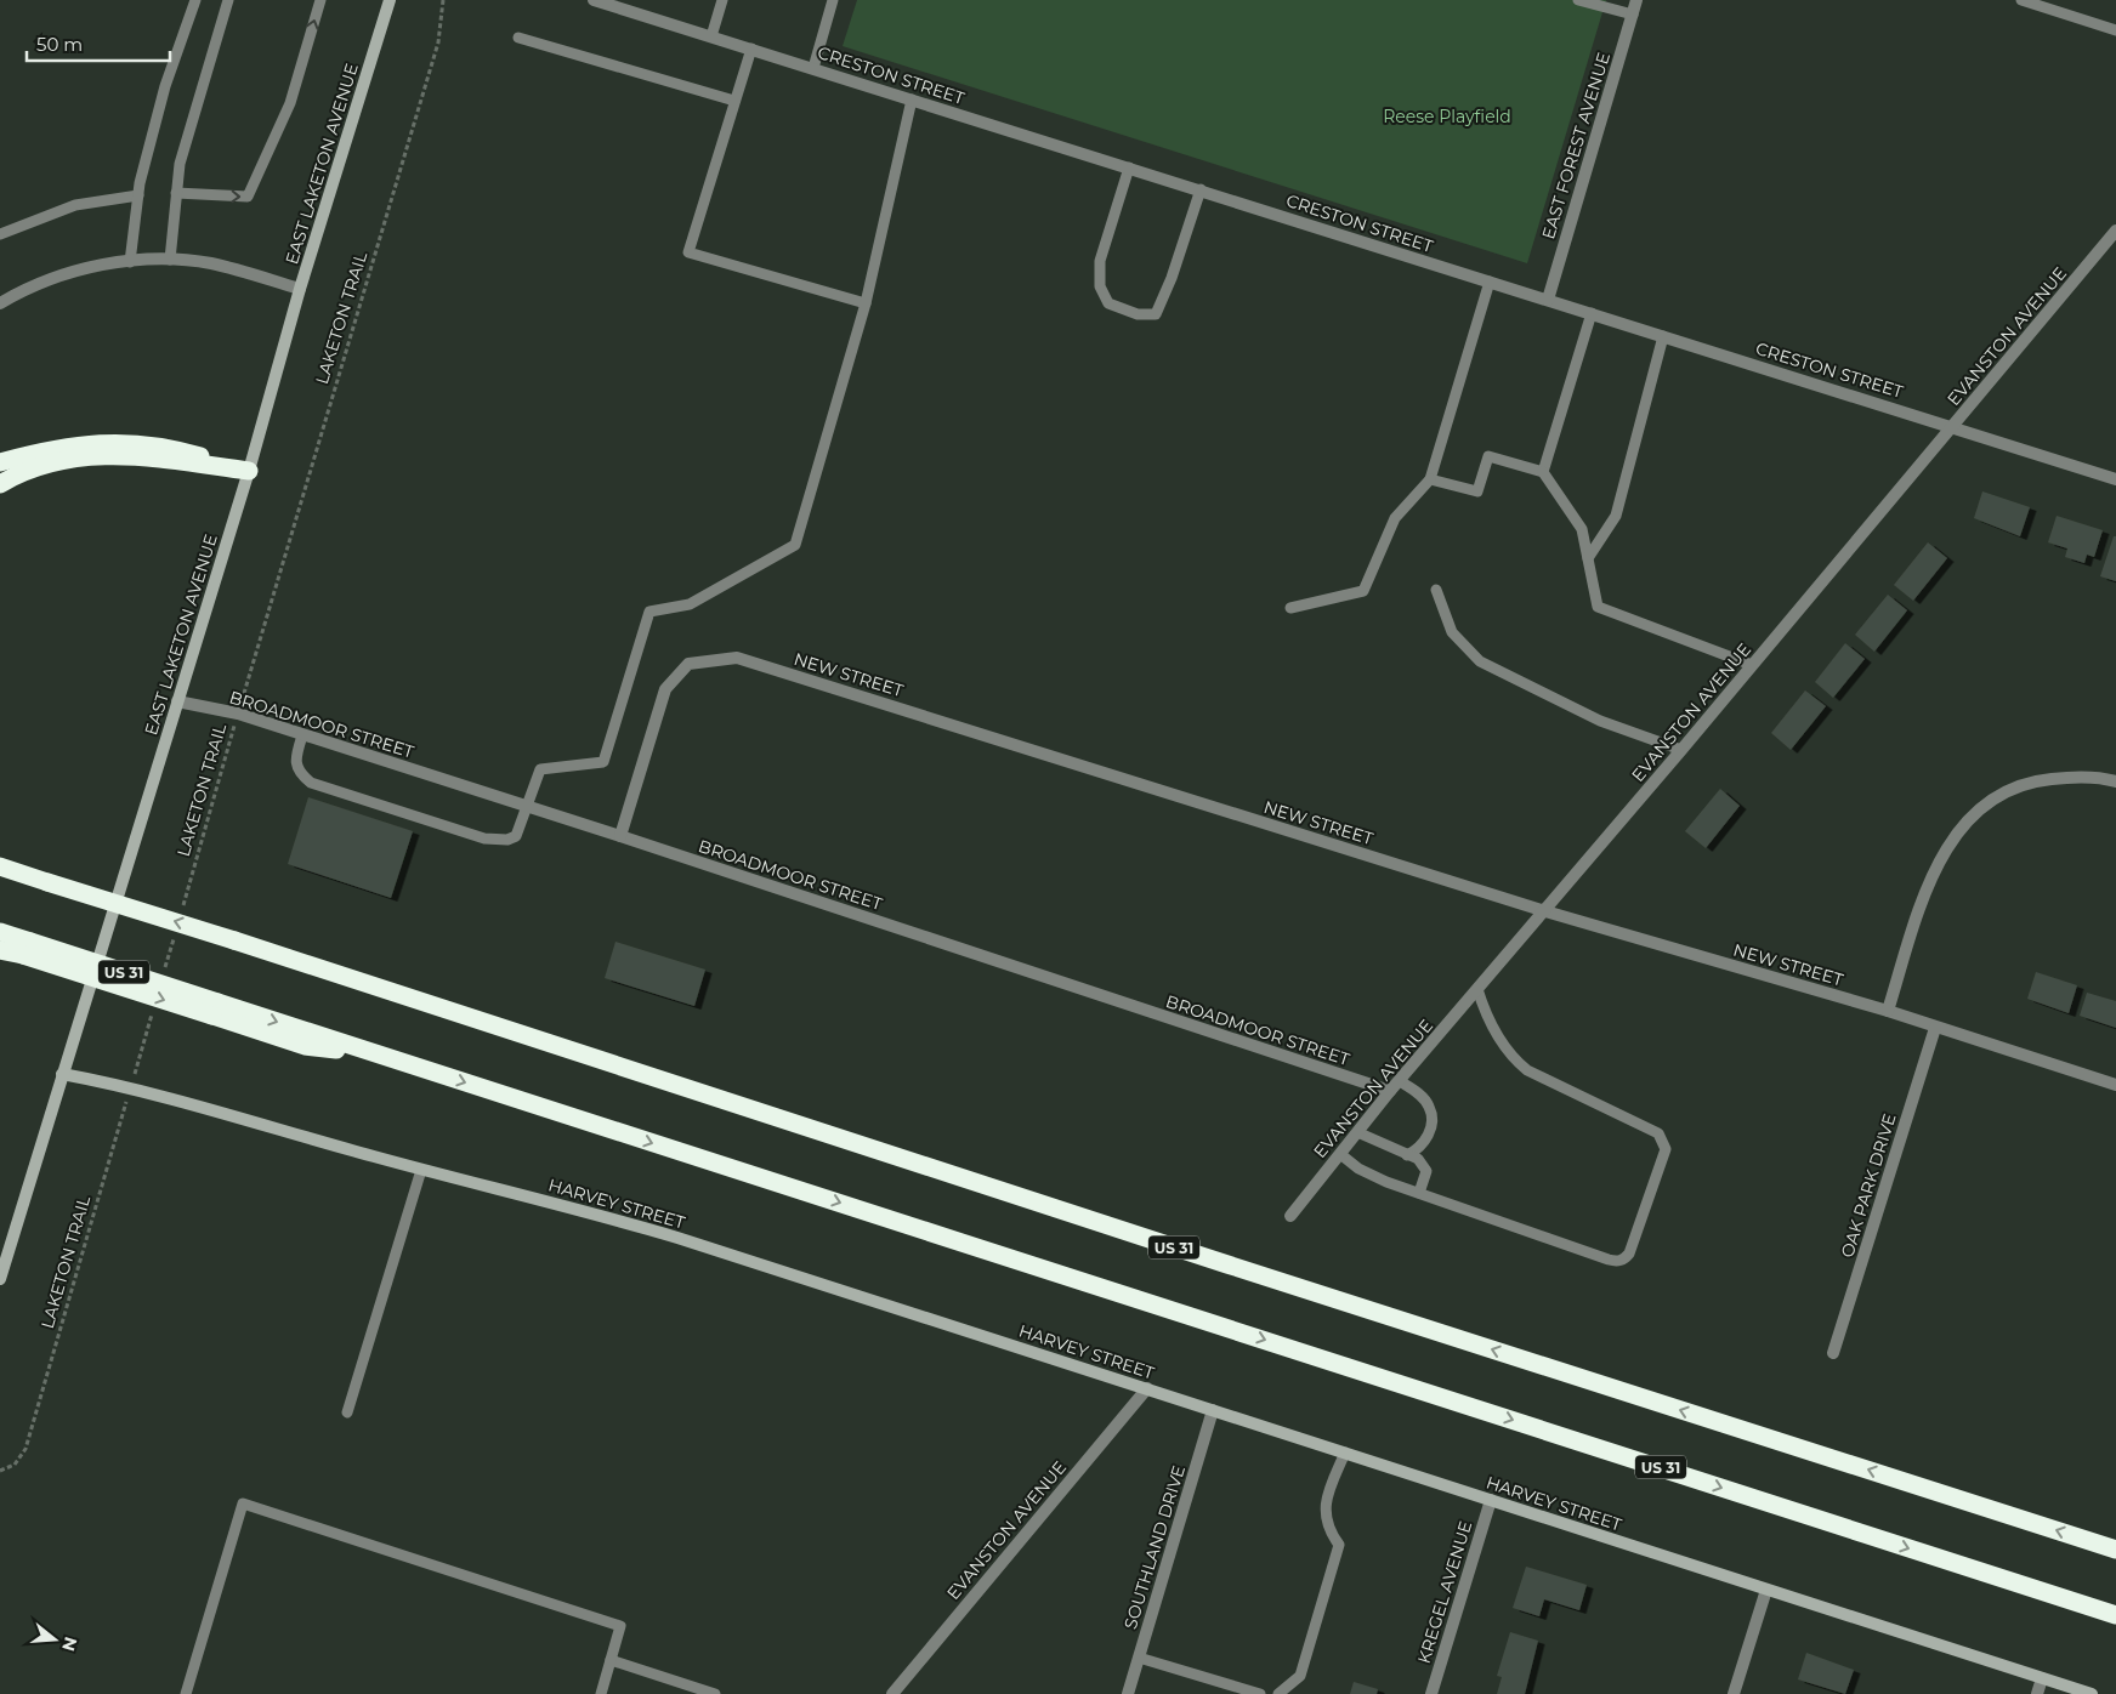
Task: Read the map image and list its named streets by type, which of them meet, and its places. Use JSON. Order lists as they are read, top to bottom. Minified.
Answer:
{"streets":{"highway":["US 31"],"street":["CRESTON STREET","EAST FOREST AVENUE","EAST LAKETON AVENUE","EVANSTON AVENUE","NEW STREET","BROADMOOR STREET","OAK PARK DRIVE","HARVEY STREET","SOUTHLAND DRIVE","KREGEL AVENUE"],"path":["LAKETON TRAIL"]},"crossings":[["CRESTON STREET","EAST FOREST AVENUE"],["CRESTON STREET","EVANSTON AVENUE"],["EAST LAKETON AVENUE","BROADMOOR STREET"],["EAST LAKETON AVENUE","HARVEY STREET"],["LAKETON TRAIL","BROADMOOR STREET"],["LAKETON TRAIL","HARVEY STREET"],["EVANSTON AVENUE","NEW STREET"],["EVANSTON AVENUE","BROADMOOR STREET"],["EVANSTON AVENUE","HARVEY STREET"],["NEW STREET","BROADMOOR STREET"],["NEW STREET","OAK PARK DRIVE"],["HARVEY STREET","SOUTHLAND DRIVE"],["HARVEY STREET","KREGEL AVENUE"]],"parks":["Reese Playfield"],"scale_bar":"50 m","north":"right"}
